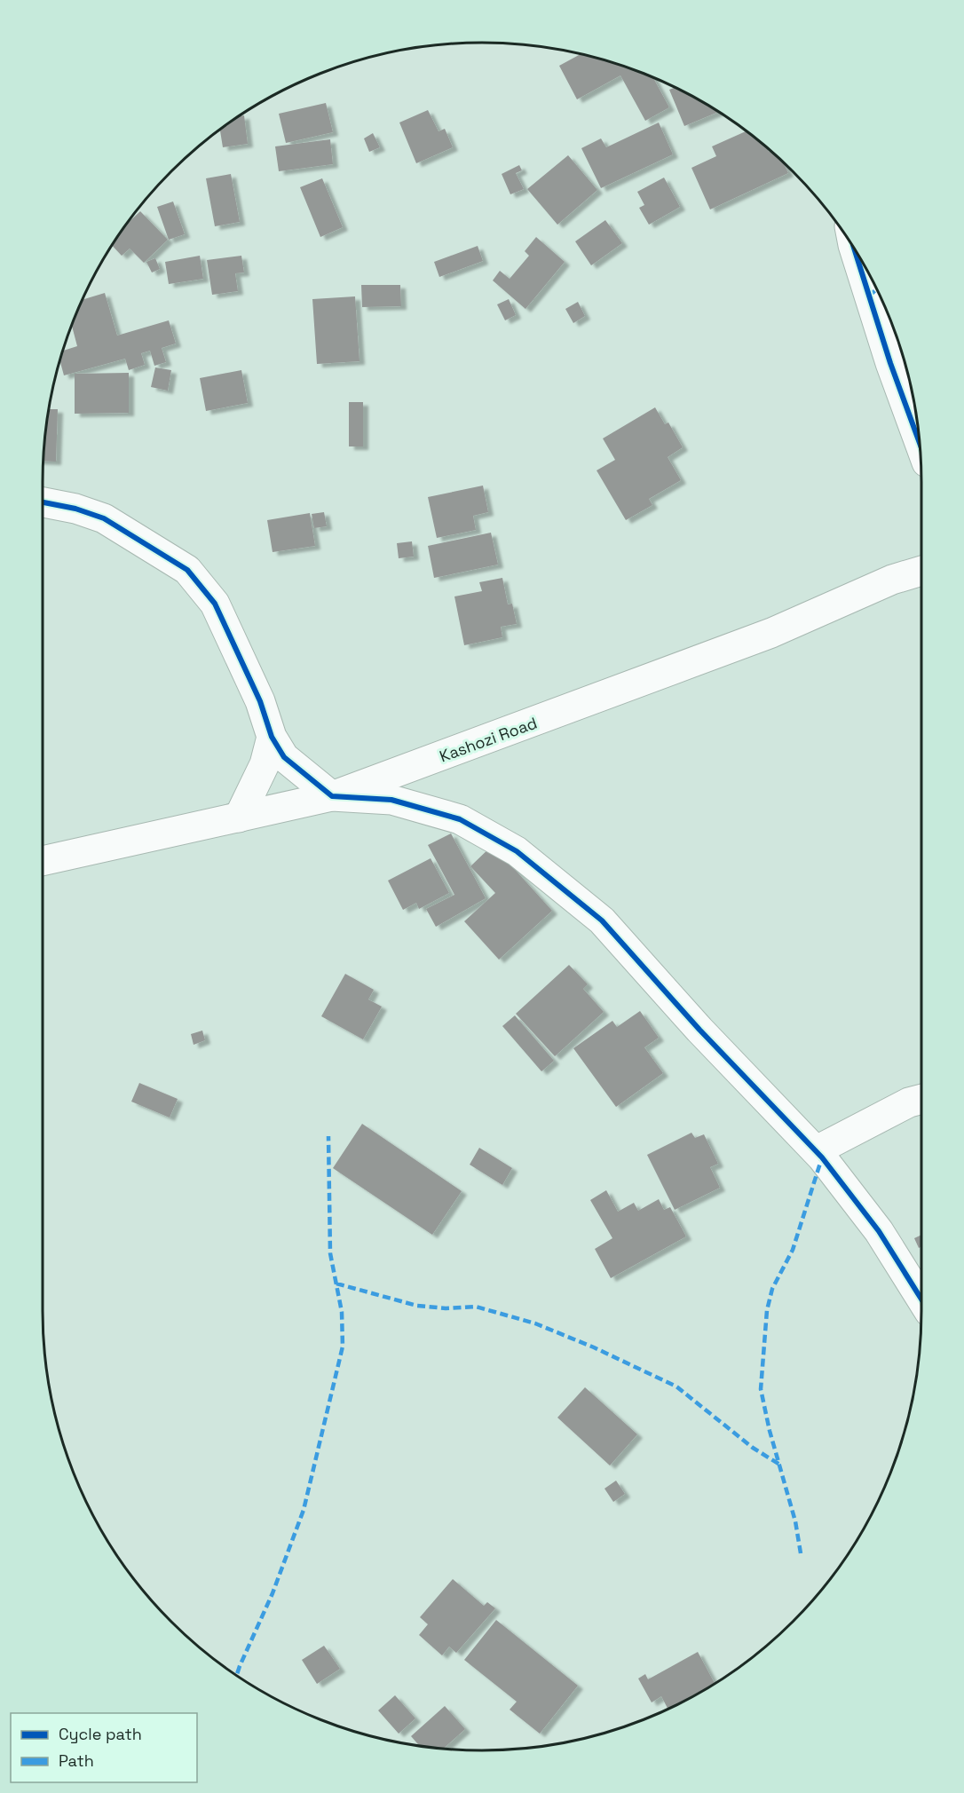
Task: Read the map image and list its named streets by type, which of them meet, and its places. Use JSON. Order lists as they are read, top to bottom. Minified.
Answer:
{"streets":{"street":["Kashozi Road"]},"legend":["Cycle path","Path"]}
